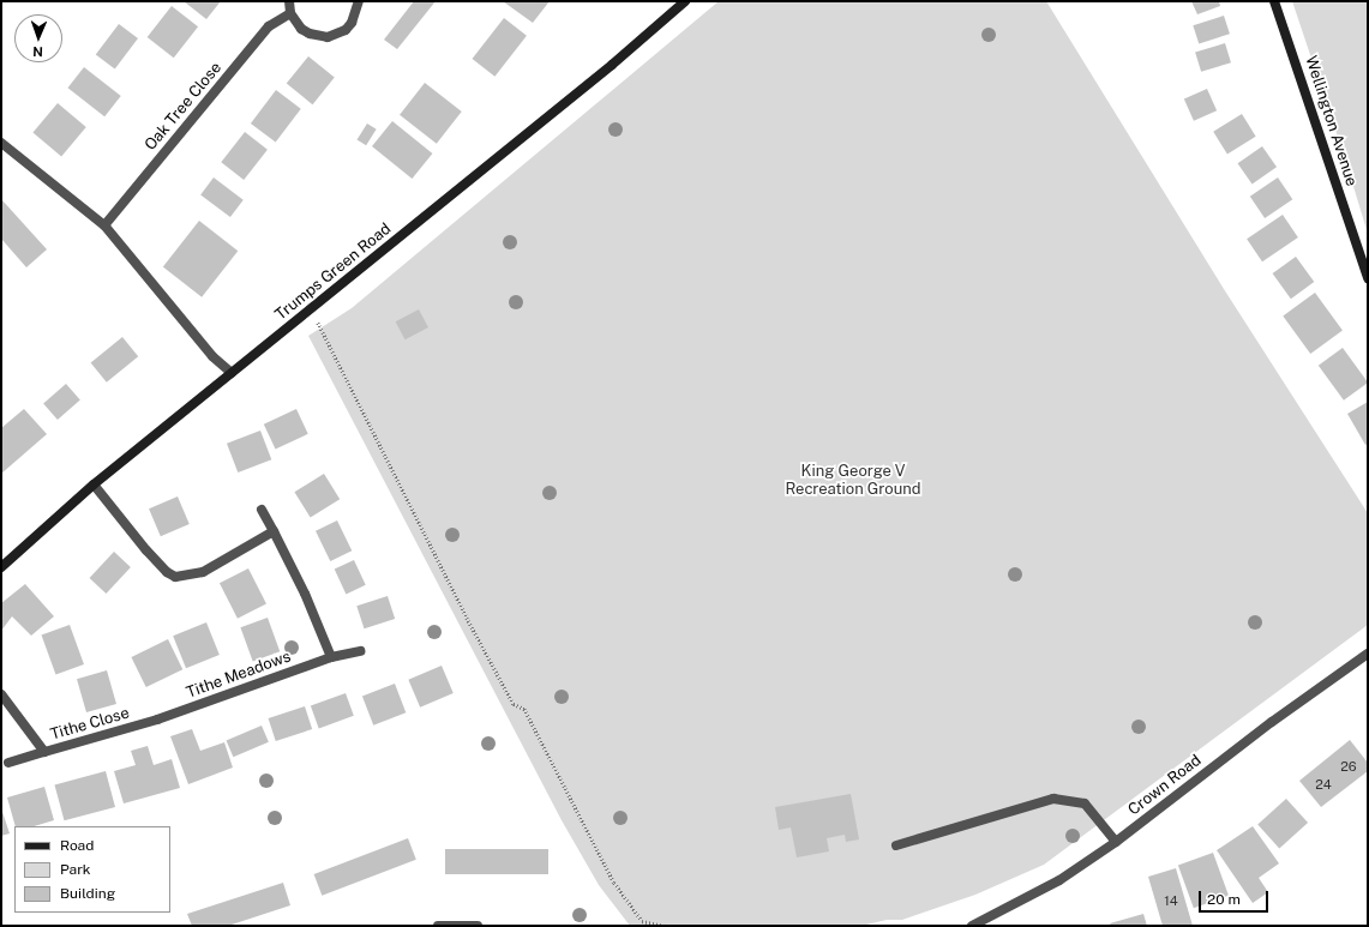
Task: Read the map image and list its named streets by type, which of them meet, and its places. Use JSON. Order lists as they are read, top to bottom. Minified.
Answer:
{"streets":{"street":["Oak Tree Close","Wellington Avenue","Trumps Green Road","Tithe Meadows","Tithe Close","Crown Road"]},"crossings":[["Tithe Meadows","Tithe Close"]],"parks":["King George V Recreation Ground"],"house_numbers":["26","24","14"],"legend":["Road","Park","Building"],"scale_bar":"20 m","north":"bottom"}
